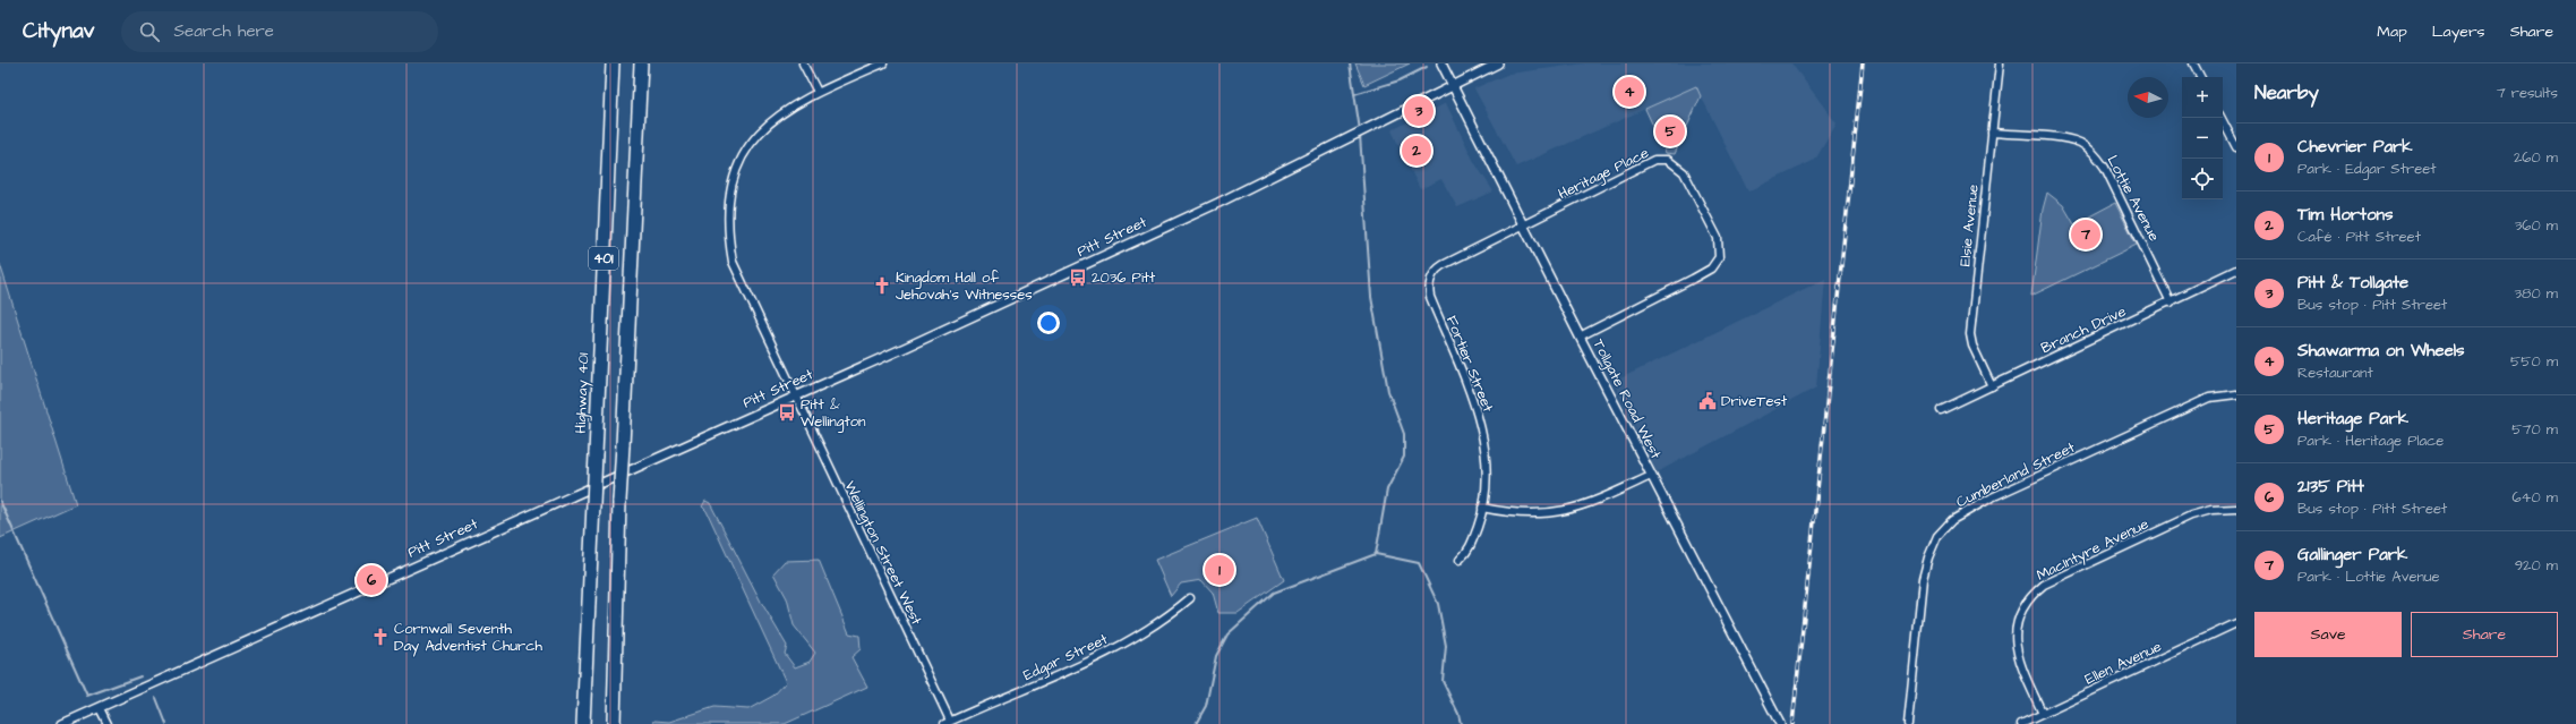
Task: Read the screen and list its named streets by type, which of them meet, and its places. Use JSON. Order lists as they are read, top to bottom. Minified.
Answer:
{"streets":{"highway":["401","Highway 401"],"street":["Heritage Place","Lottie Avenue","Elsie Avenue","Pitt Street","Branch Drive","Fortier Street","Tollgate Road West","Cumberland Street","MacIntyre Avenue","Wellington Street West","Edgar Street","Ellen Avenue"]},"crossings":[["Heritage Place","Fortier Street"],["Heritage Place","Tollgate Road West"],["Lottie Avenue","Elsie Avenue"],["Lottie Avenue","Branch Drive"],["Elsie Avenue","Branch Drive"],["Pitt Street","Tollgate Road West"],["Pitt Street","Wellington Street West"],["Fortier Street","Tollgate Road West"],["MacIntyre Avenue","Ellen Avenue"],["Wellington Street West","Edgar Street"]],"places":{"bus stop":["2036 Pitt","Pitt & Wellington"],"church":["Kingdom Hall of Jehovah's Witnesses","Cornwall Seventh Day Adventist Church"],"public building":["DriveTest"]},"north":"left","page":{"header":"Citynav","search":"Search here","nav":["Map","Layers","Share"],"heading":["Nearby","7 results"],"pins":["4","3","5","2","7","1","6"],"map_buttons":["+","−"],"list":[{"mark":"1","name":"Chevrier Park","note":"Park · Edgar Street","value":"260 m"},{"mark":"2","name":"Tim Hortons","note":"Café · Pitt Street","value":"360 m"},{"mark":"3","name":"Pitt & Tollgate","note":"Bus stop · Pitt Street","value":"380 m"},{"mark":"4","name":"Shawarma on Wheels","note":"Restaurant","value":"550 m"},{"mark":"5","name":"Heritage Park","note":"Park · Heritage Place","value":"570 m"},{"mark":"6","name":"2135 Pitt","note":"Bus stop · Pitt Street","value":"640 m"},{"mark":"7","name":"Gallinger Park","note":"Park · Lottie Avenue","value":"920 m"}],"buttons":["Save","Share"]}}
